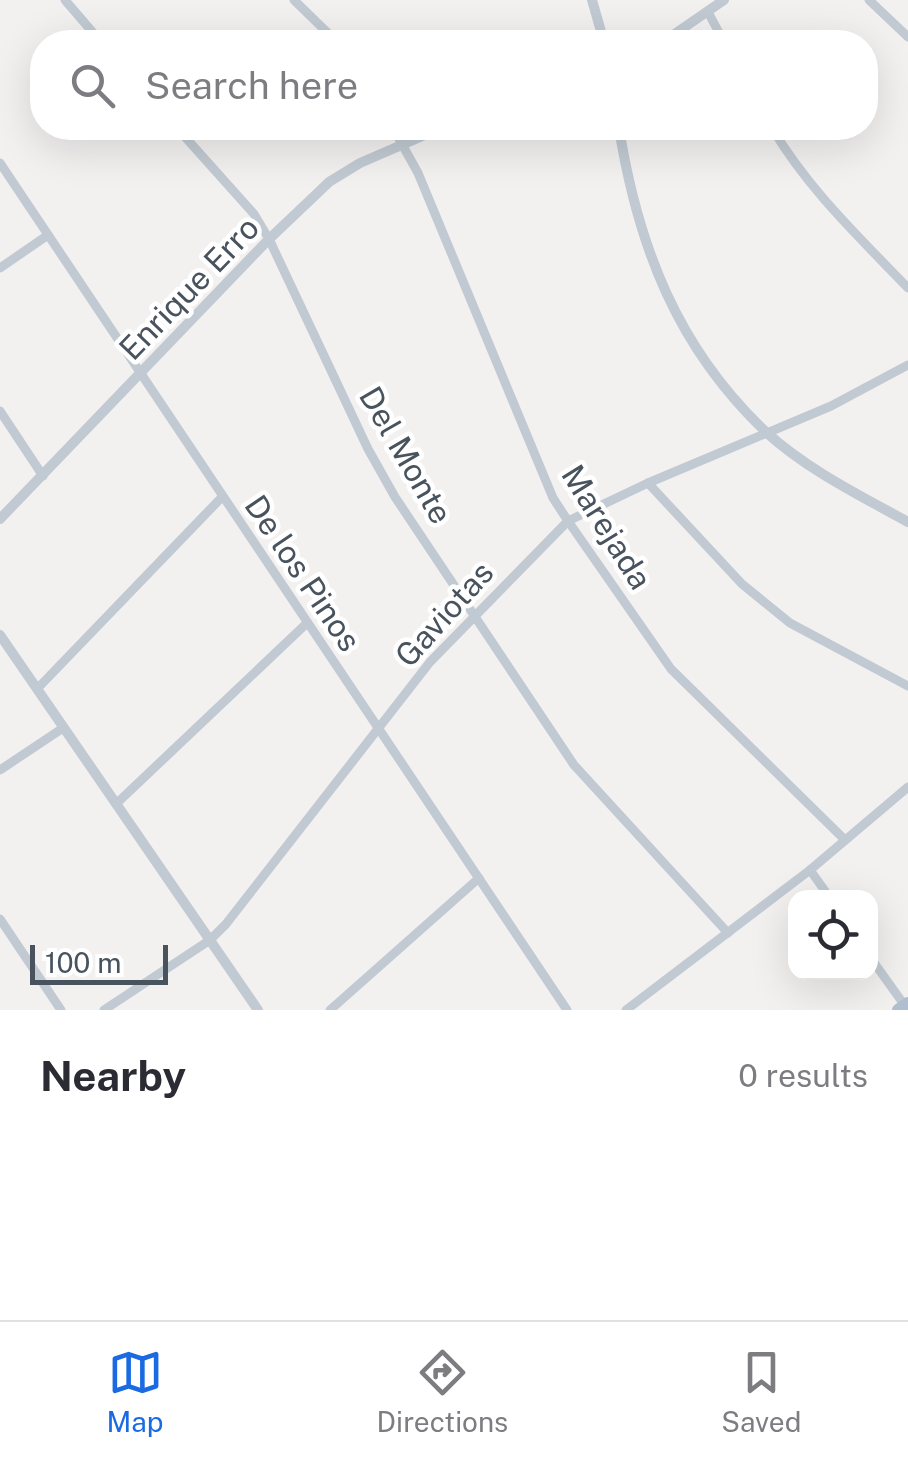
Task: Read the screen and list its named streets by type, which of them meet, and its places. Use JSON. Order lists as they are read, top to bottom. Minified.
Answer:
{"streets":{"street":["Enrique Erro","Del Monte","Marejada","De los Pinos","Gaviotas"]},"crossings":[["Enrique Erro","Del Monte"],["Enrique Erro","Marejada"],["Enrique Erro","De los Pinos"],["Del Monte","Gaviotas"],["Marejada","Gaviotas"],["De los Pinos","Gaviotas"]],"scale_bar":"100 m","page":{"search":"Search here","scale":"100 m","heading":["Nearby","0 results"],"nav":["Map","Directions","Saved"]}}
